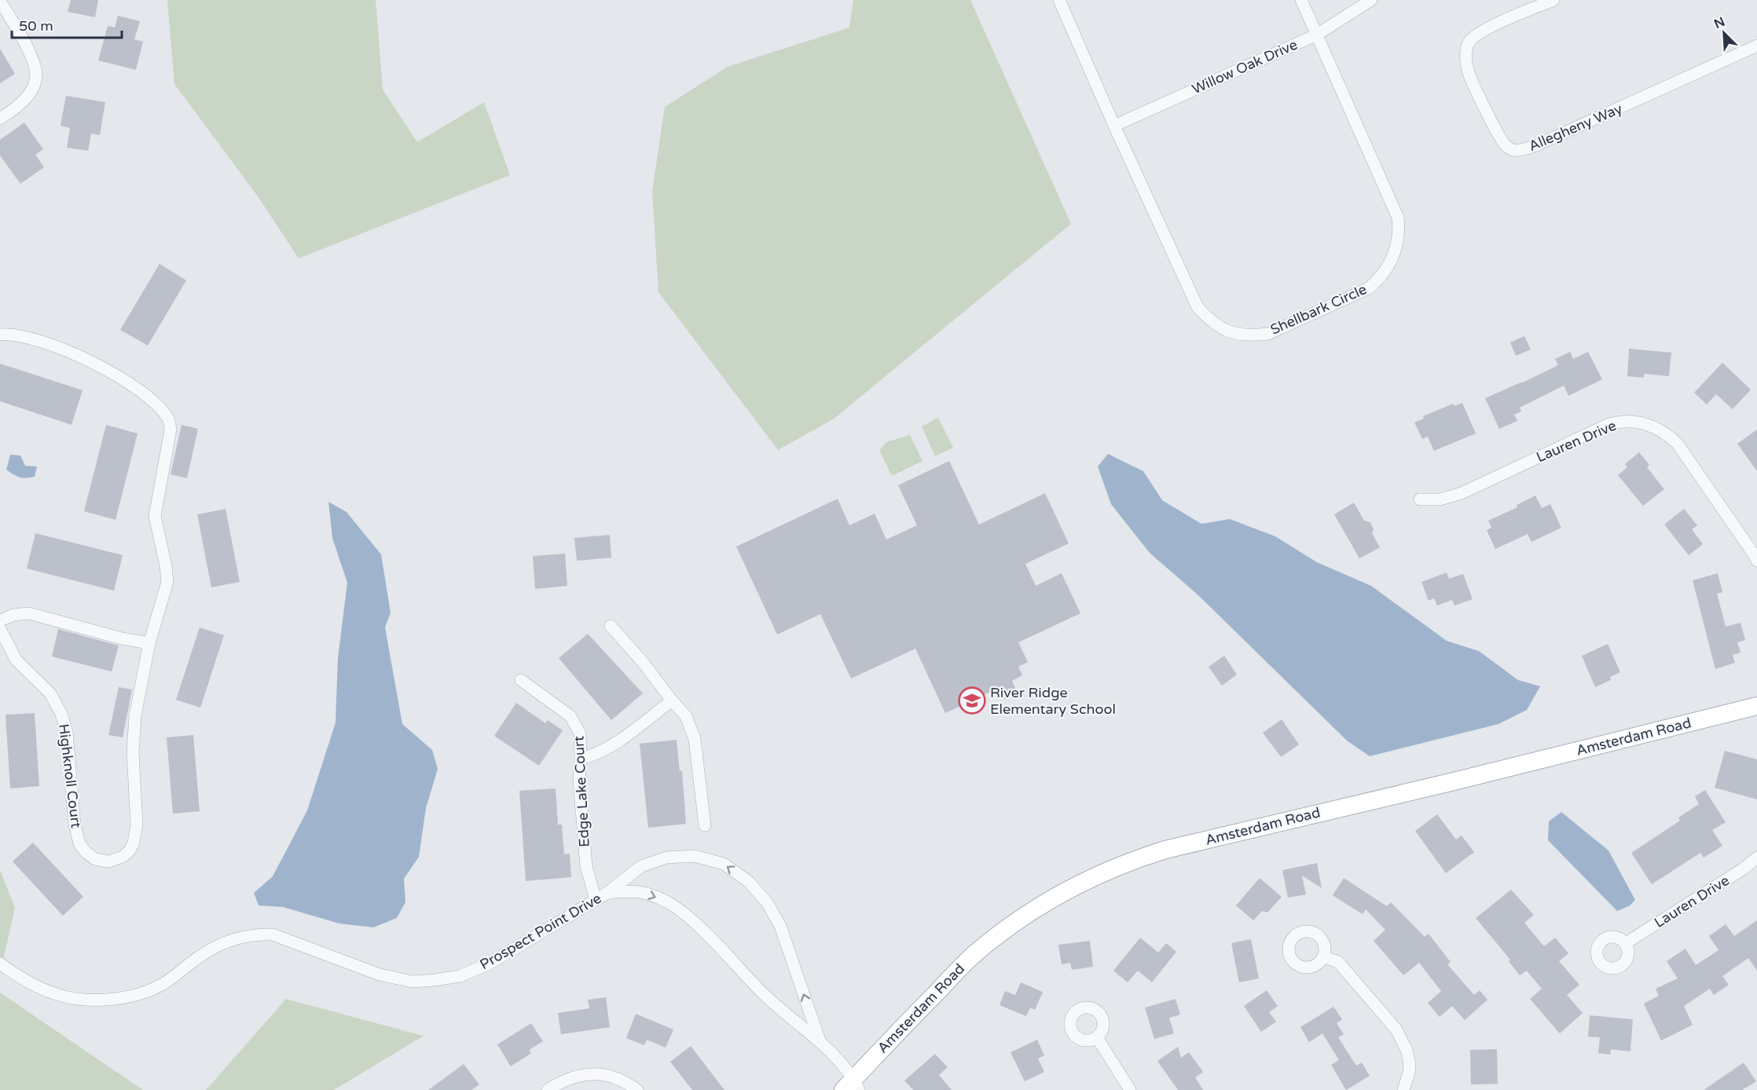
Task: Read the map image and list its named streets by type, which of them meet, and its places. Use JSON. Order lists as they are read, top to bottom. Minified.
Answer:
{"streets":{"main road":["Amsterdam Road"],"street":["Willow Oak Drive","Allegheny Way","Shellbark Circle","Lauren Drive","Highknoll Court","Edge Lake Court","Prospect Point Drive"]},"crossings":[["Willow Oak Drive","Shellbark Circle"],["Amsterdam Road","Prospect Point Drive"],["Edge Lake Court","Prospect Point Drive"]],"places":{"school or university":["River Ridge Elementary School"]},"scale_bar":"50 m","north":"top left"}
